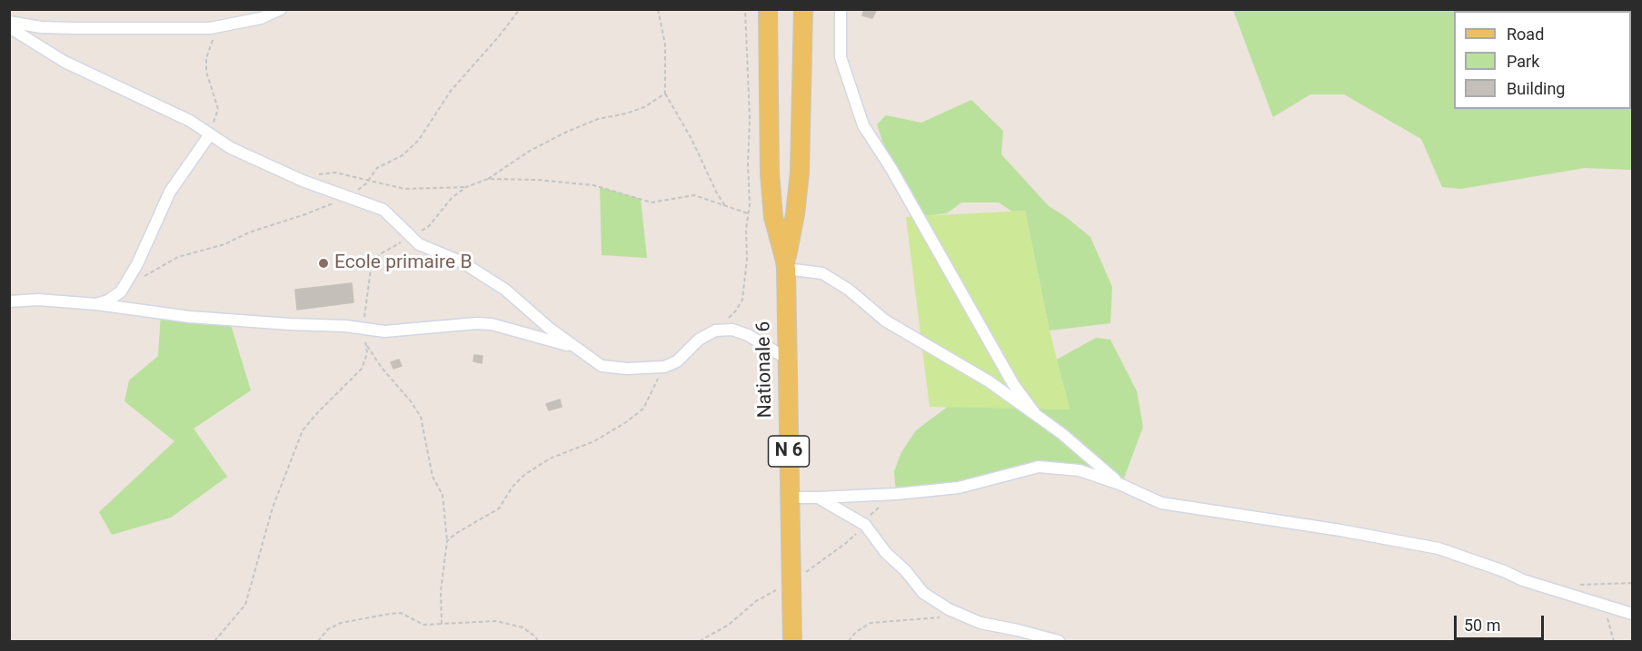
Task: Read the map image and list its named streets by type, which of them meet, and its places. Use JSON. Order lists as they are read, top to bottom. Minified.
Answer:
{"streets":{"main road":["Nationale 6","N 6"]},"places":["Ecole primaire B"],"legend":["Road","Park","Building"],"scale_bar":"50 m"}
